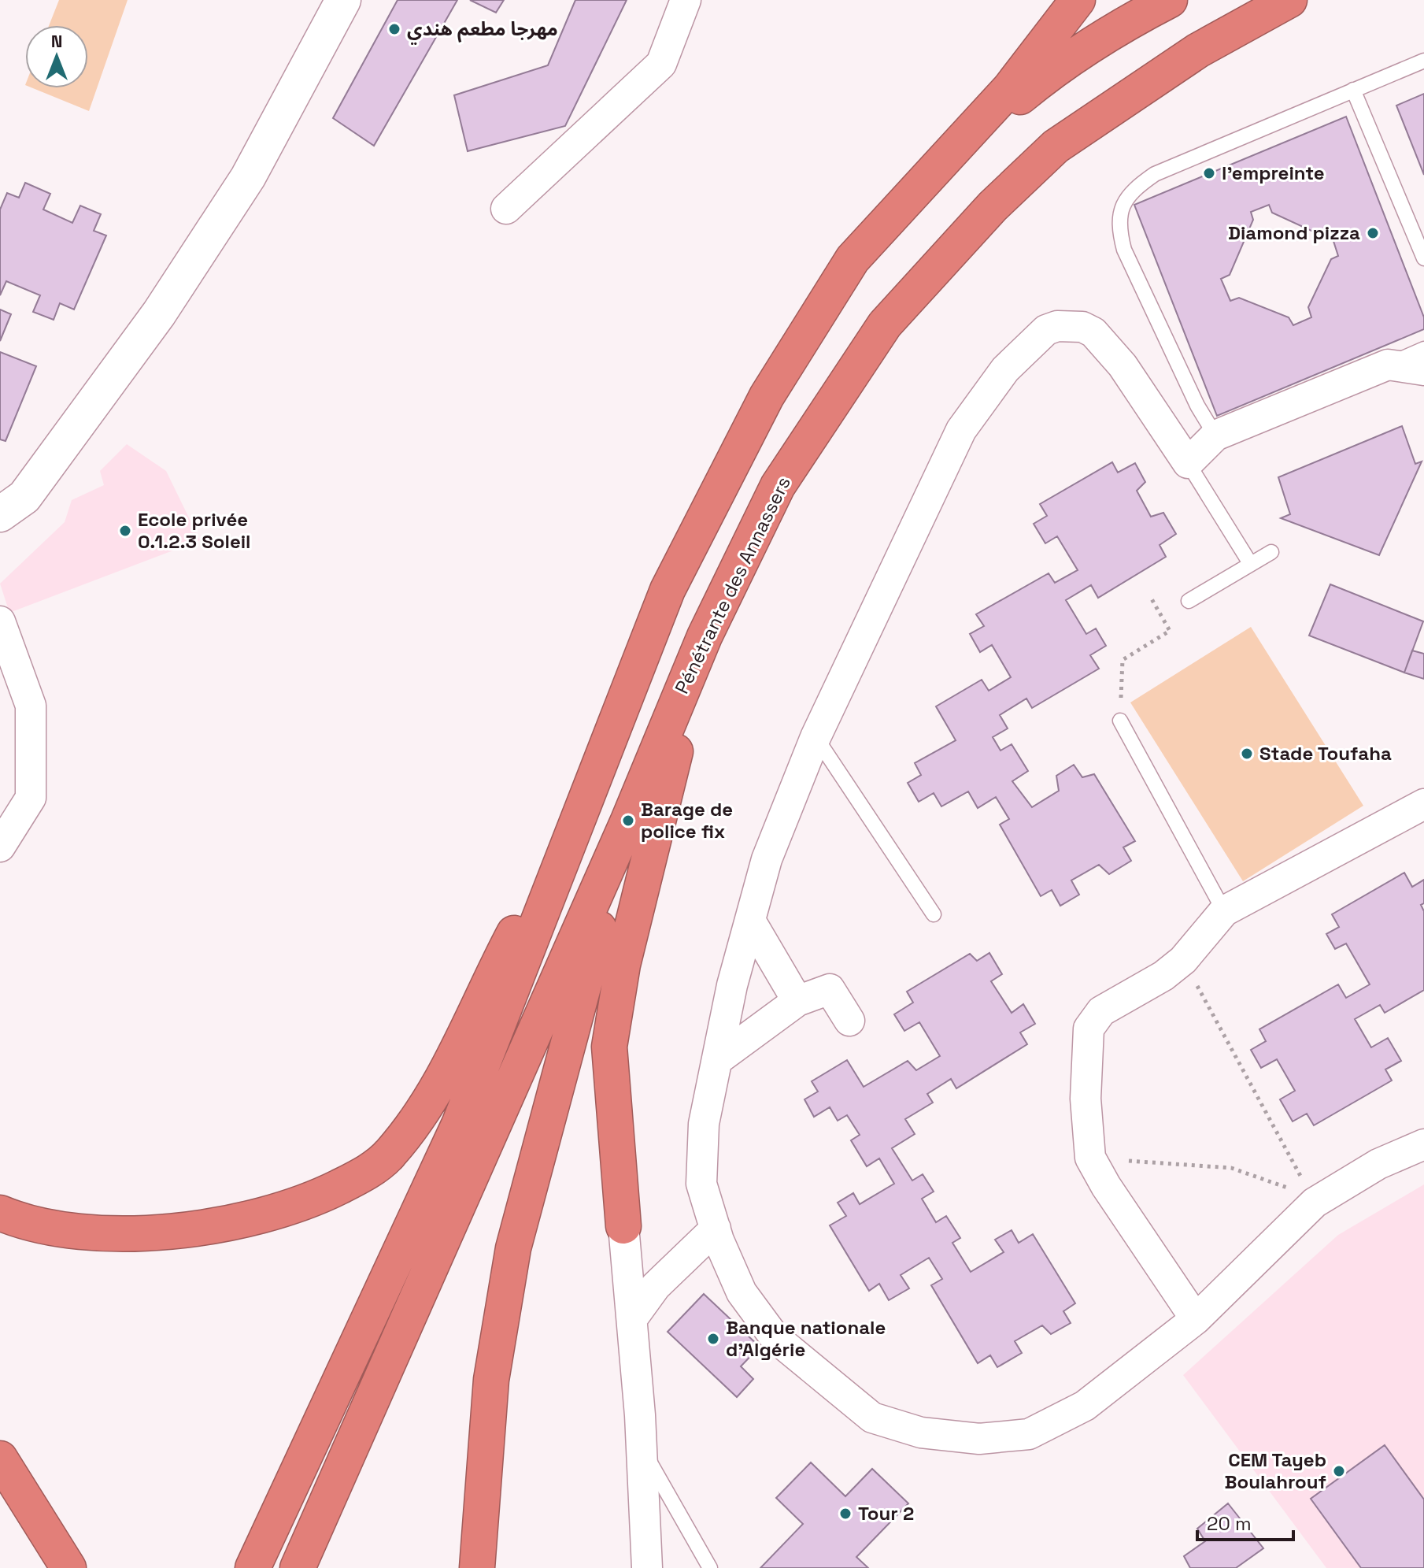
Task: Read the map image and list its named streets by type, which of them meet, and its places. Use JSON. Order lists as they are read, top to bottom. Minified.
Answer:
{"streets":{"highway":["Pénétrante des Annassers"]},"places":["مهرجا مطعم هندي","l'empreinte","Diamond pizza","Ecole privée 0.1.2.3 Soleil","Stade Toufaha","Barage de police fix","Banque nationale d'Algérie","CEM Tayeb Boulahrouf","Tour 2"],"scale_bar":"20 m","north":"top"}
